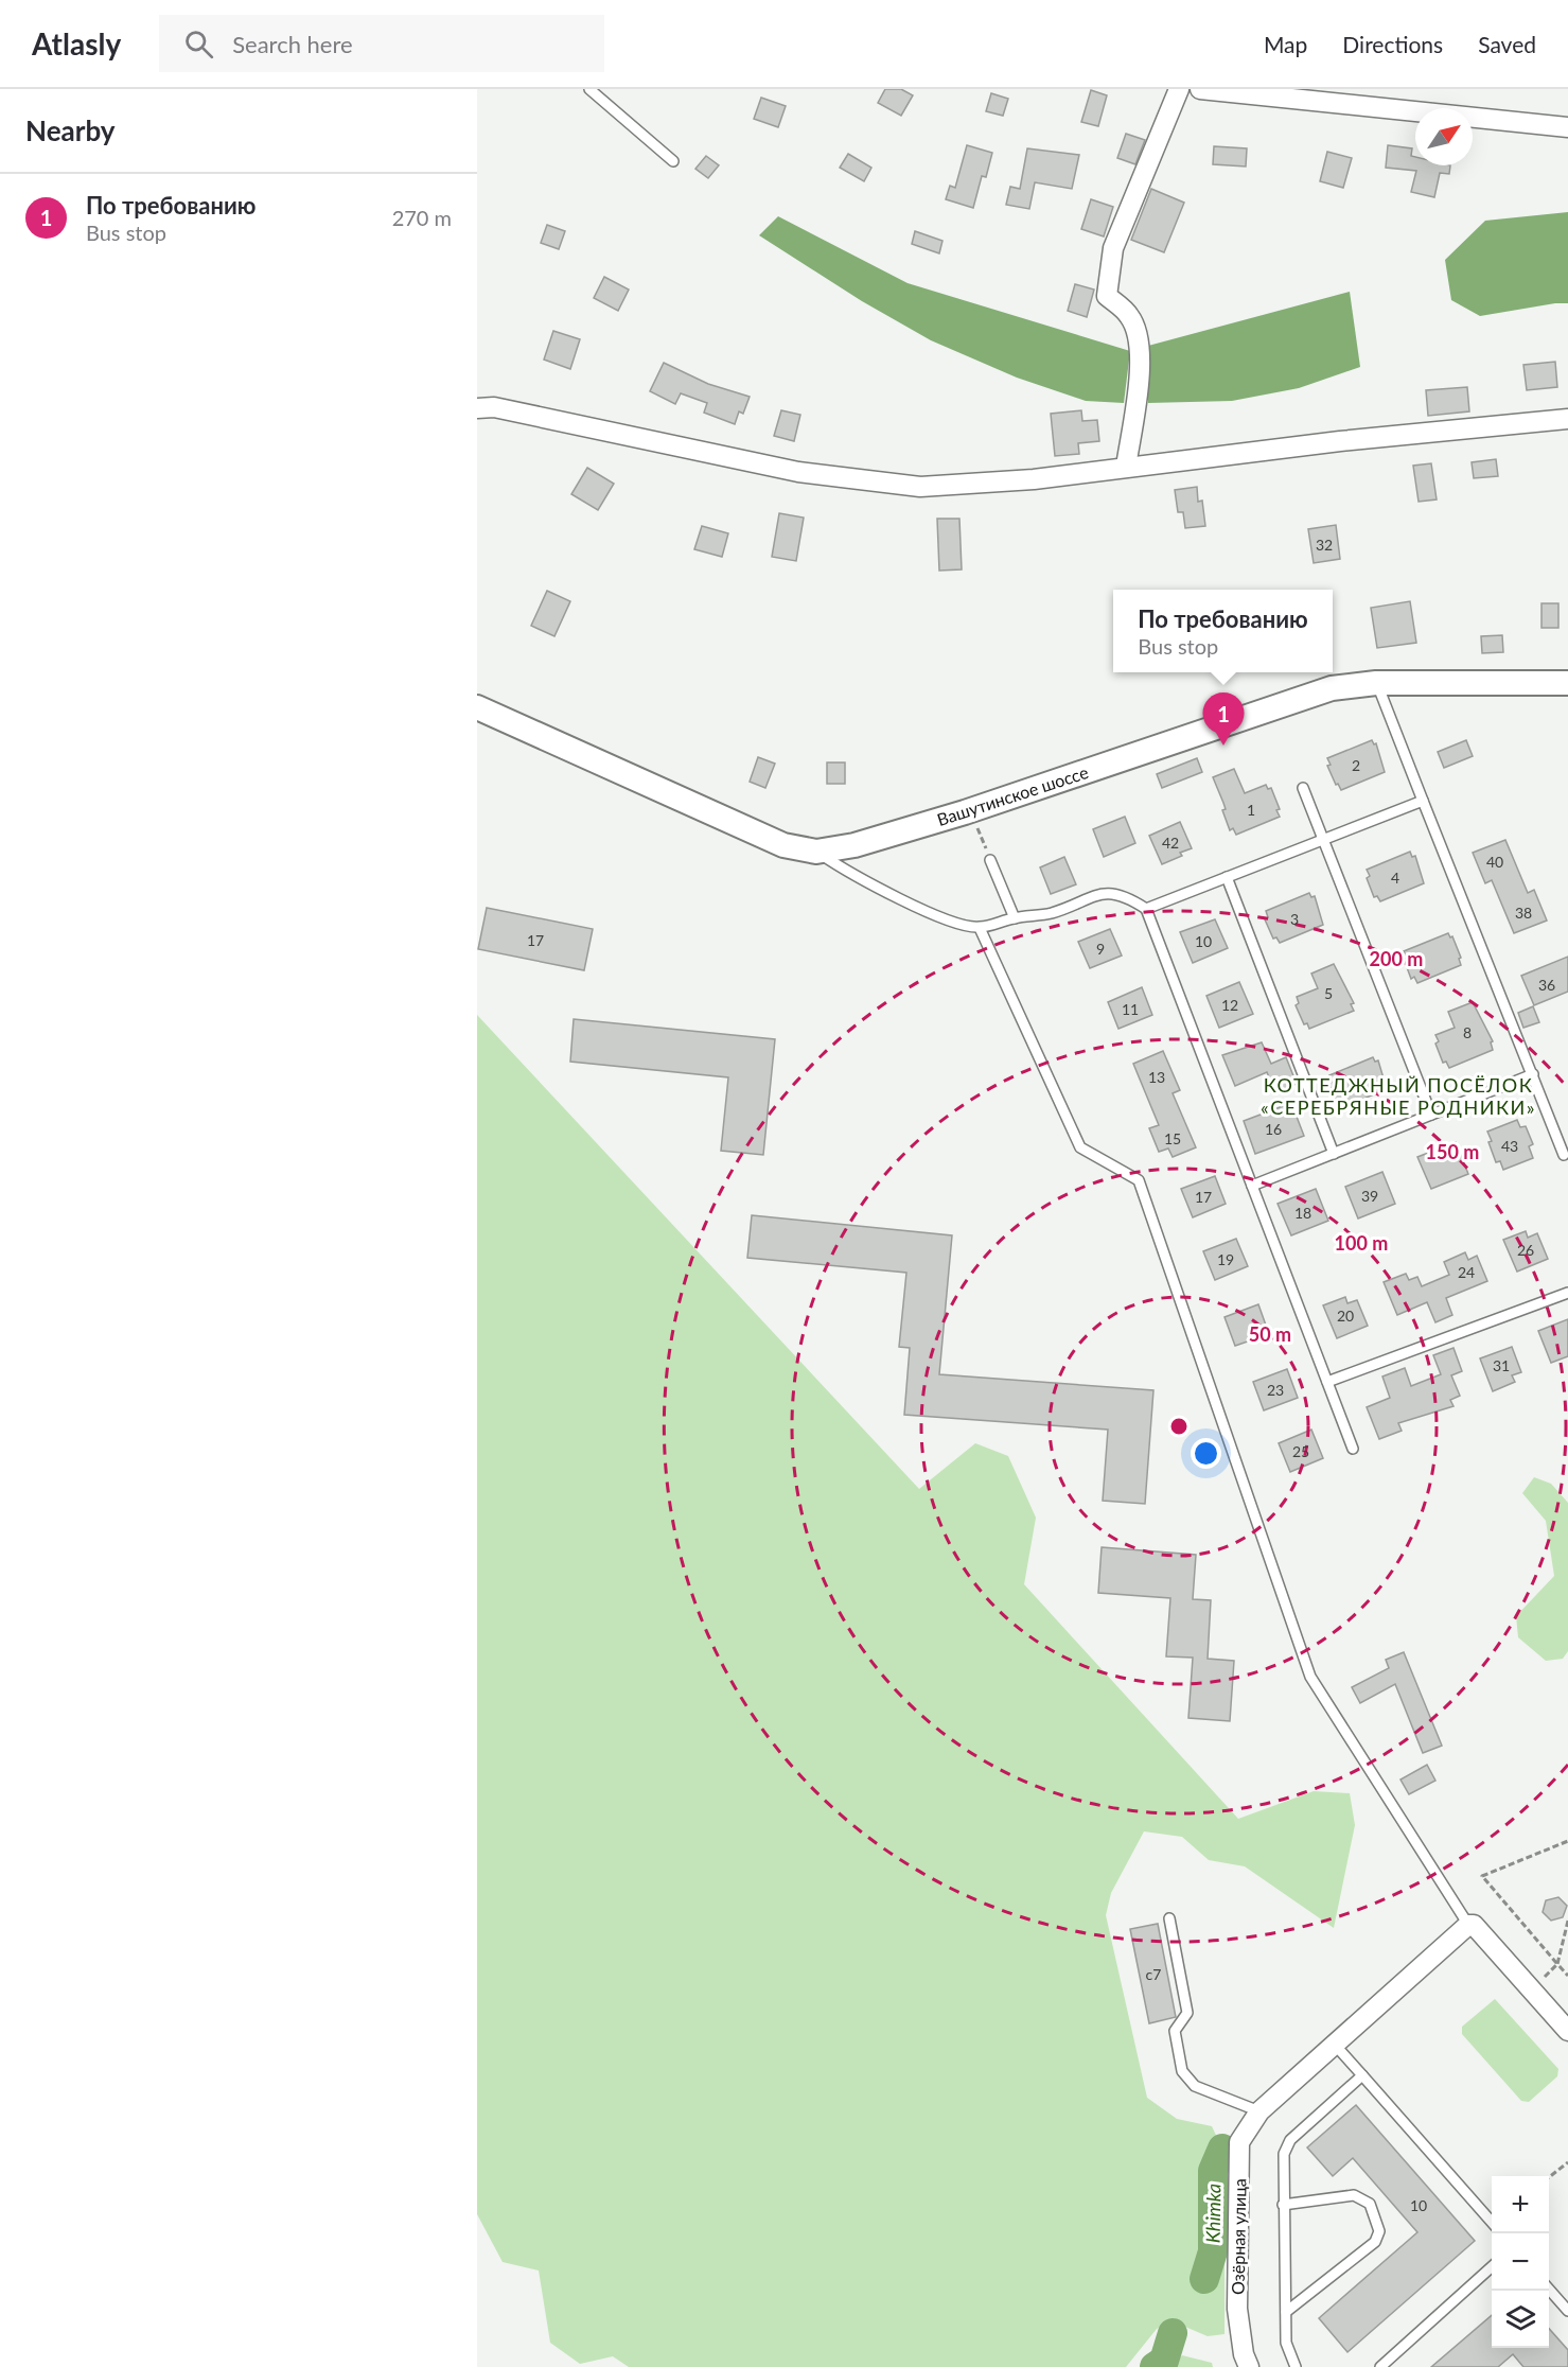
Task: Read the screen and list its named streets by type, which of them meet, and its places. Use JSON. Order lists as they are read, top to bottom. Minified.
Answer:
{"streets":{"street":["Вашутинское шоссе","Озёрная улица"]},"districts":["КОТТЕДЖНЫЙ ПОСЁЛОК «СЕРЕБРЯНЫЕ РОДНИКИ»"],"water":["Khimka"],"house_numbers":["32","2","1","42","40","4","38","3","17","10","9","36","5","12","11","8","13","16","15","43","39","17","18","26","19","24","20","31","23","25","с7","10"],"north":"top right","page":{"header":"Atlasly","search":"Search here","nav":["Map","Directions","Saved"],"heading":"Nearby","list":[{"mark":"1","name":"По требованию","note":"Bus stop","value":"270 m"}],"popup":["По требованию","Bus stop"],"pins":"1","map_buttons":["+","−"]},"rings":["200 m","150 m","100 m","50 m"]}
